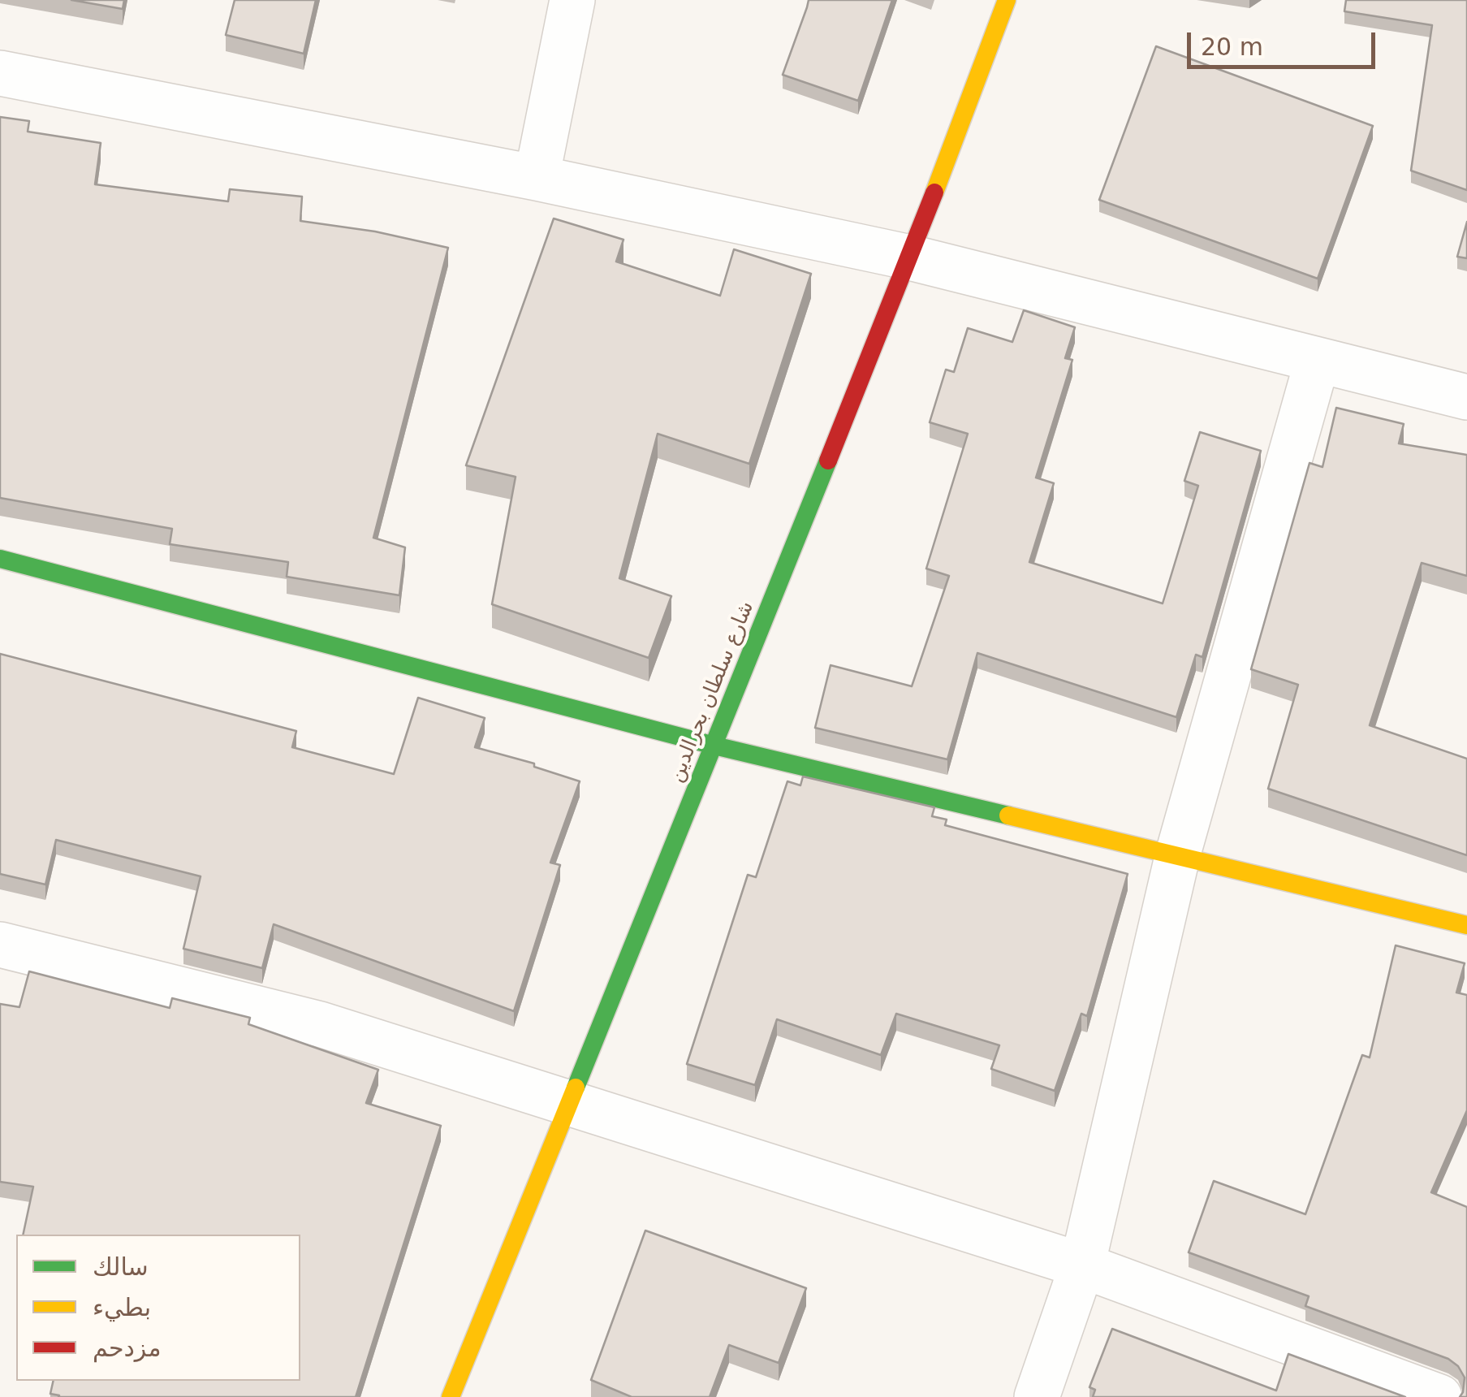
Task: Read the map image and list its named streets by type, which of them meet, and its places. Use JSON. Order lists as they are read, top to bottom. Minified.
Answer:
{"streets":{"street":["شارع سلطان بحرالدين"]},"legend":["سالك","بطيء","مزدحم"],"scale_bar":"20 m"}
